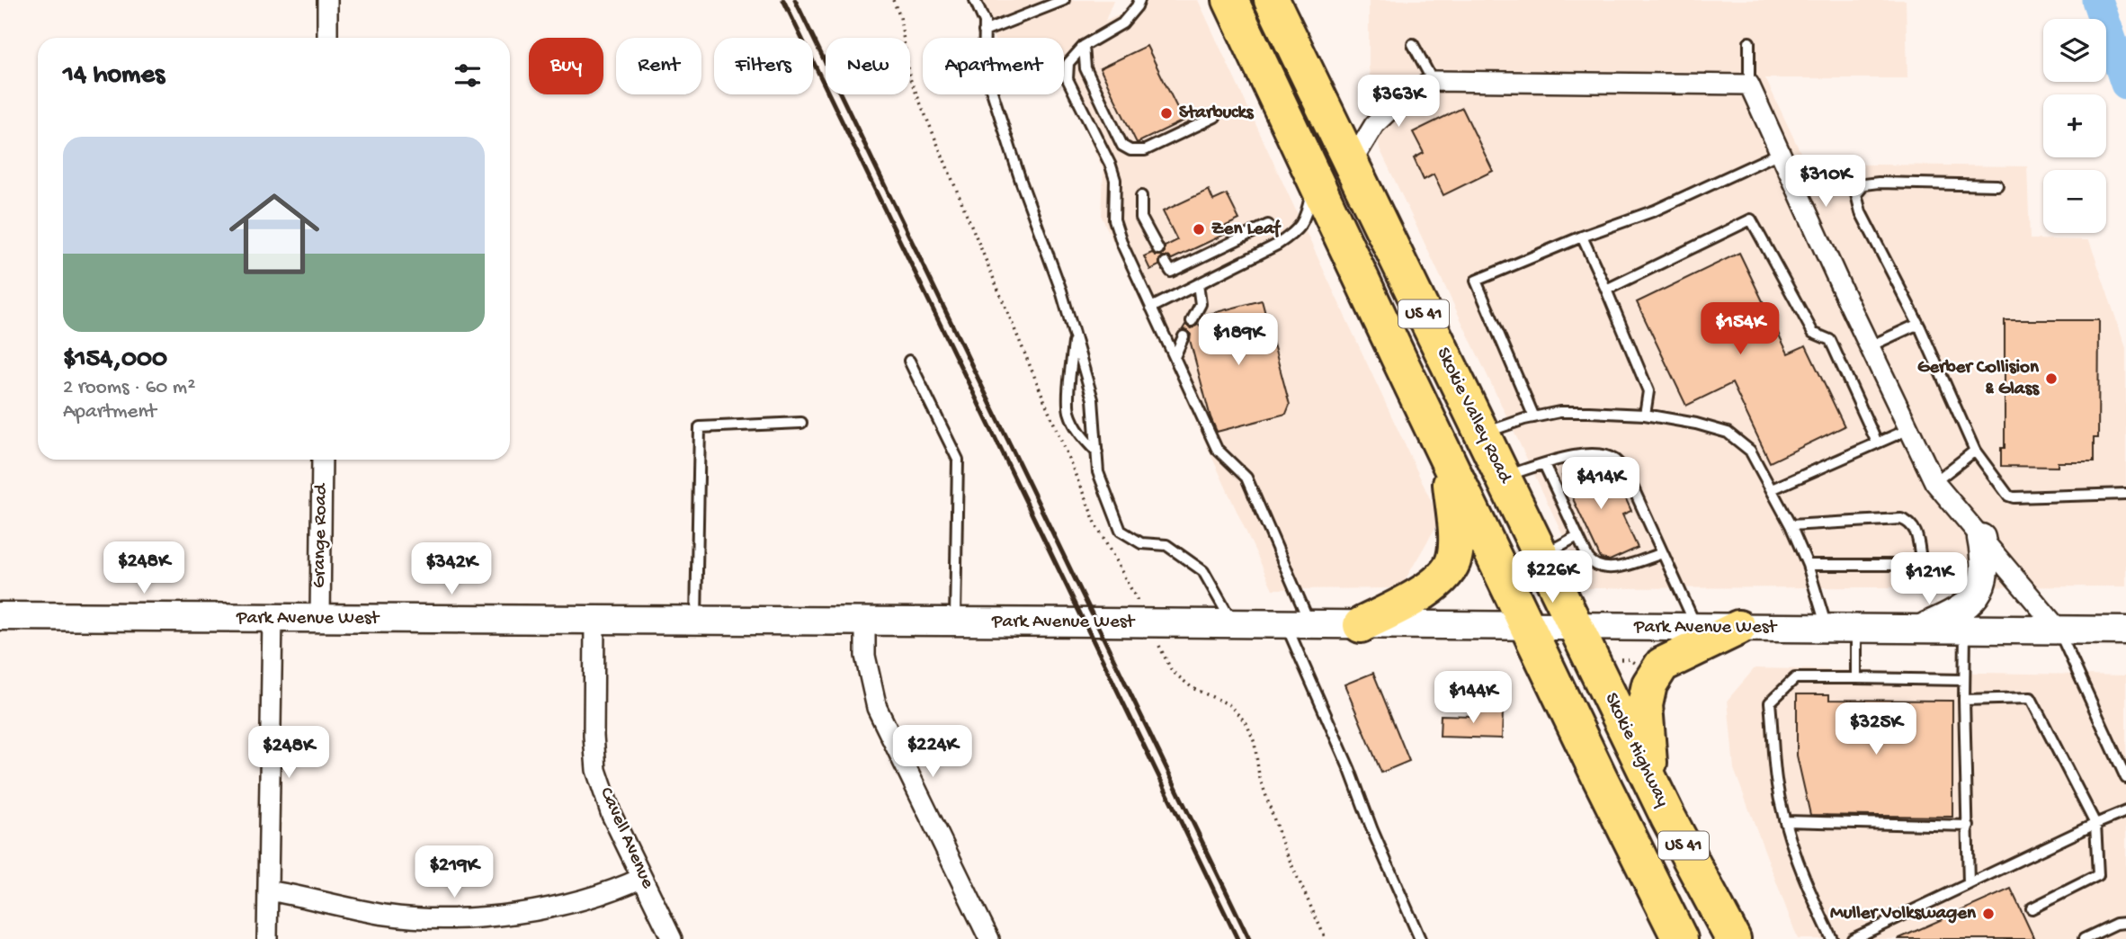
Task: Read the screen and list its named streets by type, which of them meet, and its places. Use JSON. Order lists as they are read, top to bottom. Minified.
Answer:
{"streets":{"highway":["US 41","Skokie Valley Road","Skokie Highway"],"street":["Grange Road","Park Avenue West","Cavell Avenue"]},"crossings":[["US 41","Park Avenue West"],["Skokie Valley Road","Park Avenue West"],["Skokie Valley Road","Skokie Highway"],["Grange Road","Park Avenue West"],["Park Avenue West","Skokie Highway"],["Park Avenue West","Cavell Avenue"]],"places":["Starbucks","Zen Leaf","Gerber Collision & Glass","Muller Volkswagen"],"page":{"map_buttons":["+","−"],"chip":["Buy","Rent","Filters","New","Apartment"],"heading":"14 homes","price":["$363K","$310K","$154K","$189K","$414K","$248K","$342K","$226K","$121K","$144K","$325K","$224K","$248K","$219K"],"list":[{"name":"$154,000","note":"2 rooms · 60 m² · Apartment"}]}}
